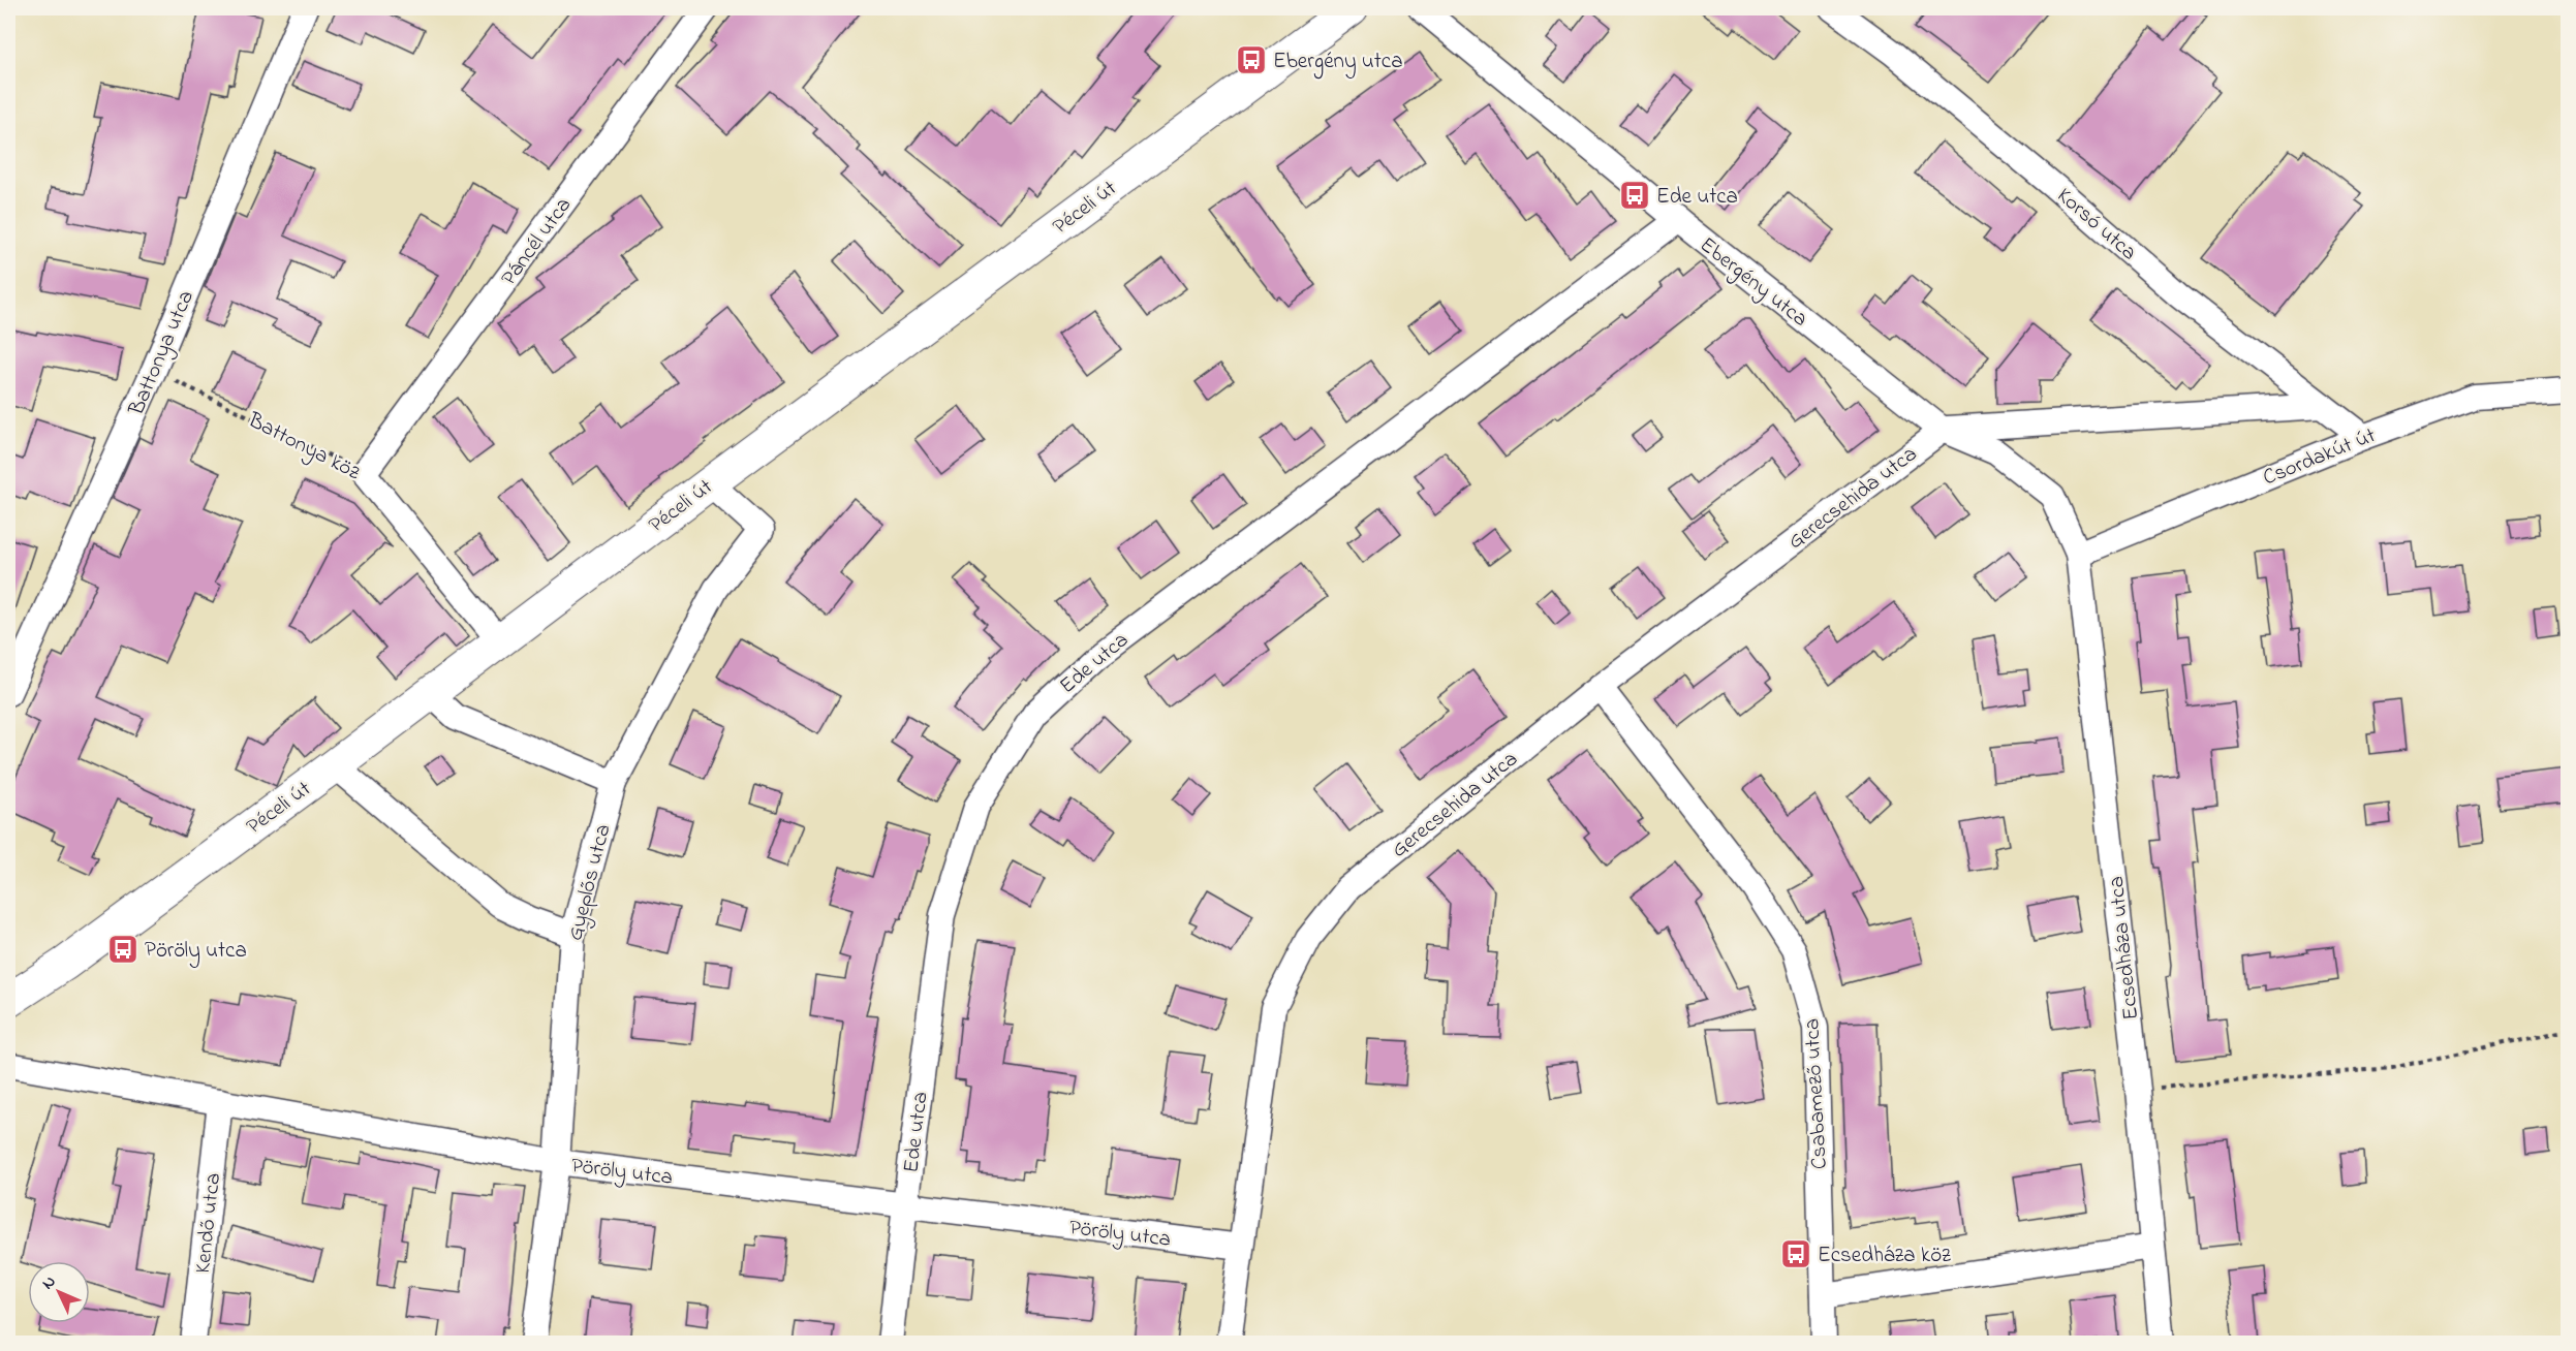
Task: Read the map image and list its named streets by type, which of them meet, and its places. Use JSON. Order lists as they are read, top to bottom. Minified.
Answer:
{"streets":{"main road":["Péceli út"],"street":["Korsó utca","Páncél utca","Ebergény utca","Battonya utca","Battonya köz","Csordakút út","Gerecsehida utca","Ede utca","Gyeplős utca","Ecsedháza utca","Csabamező utca","Pöröly utca","Kendő utca"]},"crossings":[["Péceli út","Battonya köz"],["Péceli út","Gyeplős utca"],["Korsó utca","Csordakút út"],["Páncél utca","Battonya köz"],["Ebergény utca","Csordakút út"],["Ebergény utca","Gerecsehida utca"],["Ebergény utca","Ede utca"],["Ebergény utca","Ecsedháza utca"],["Battonya utca","Battonya köz"],["Csordakút út","Ecsedháza utca"],["Gerecsehida utca","Csabamező utca"],["Gerecsehida utca","Pöröly utca"],["Ede utca","Pöröly utca"],["Gyeplős utca","Pöröly utca"],["Pöröly utca","Kendő utca"]],"places":{"bus stop":["Ebergény utca","Ede utca","Pöröly utca","Ecsedháza köz"]},"north":"top left"}
